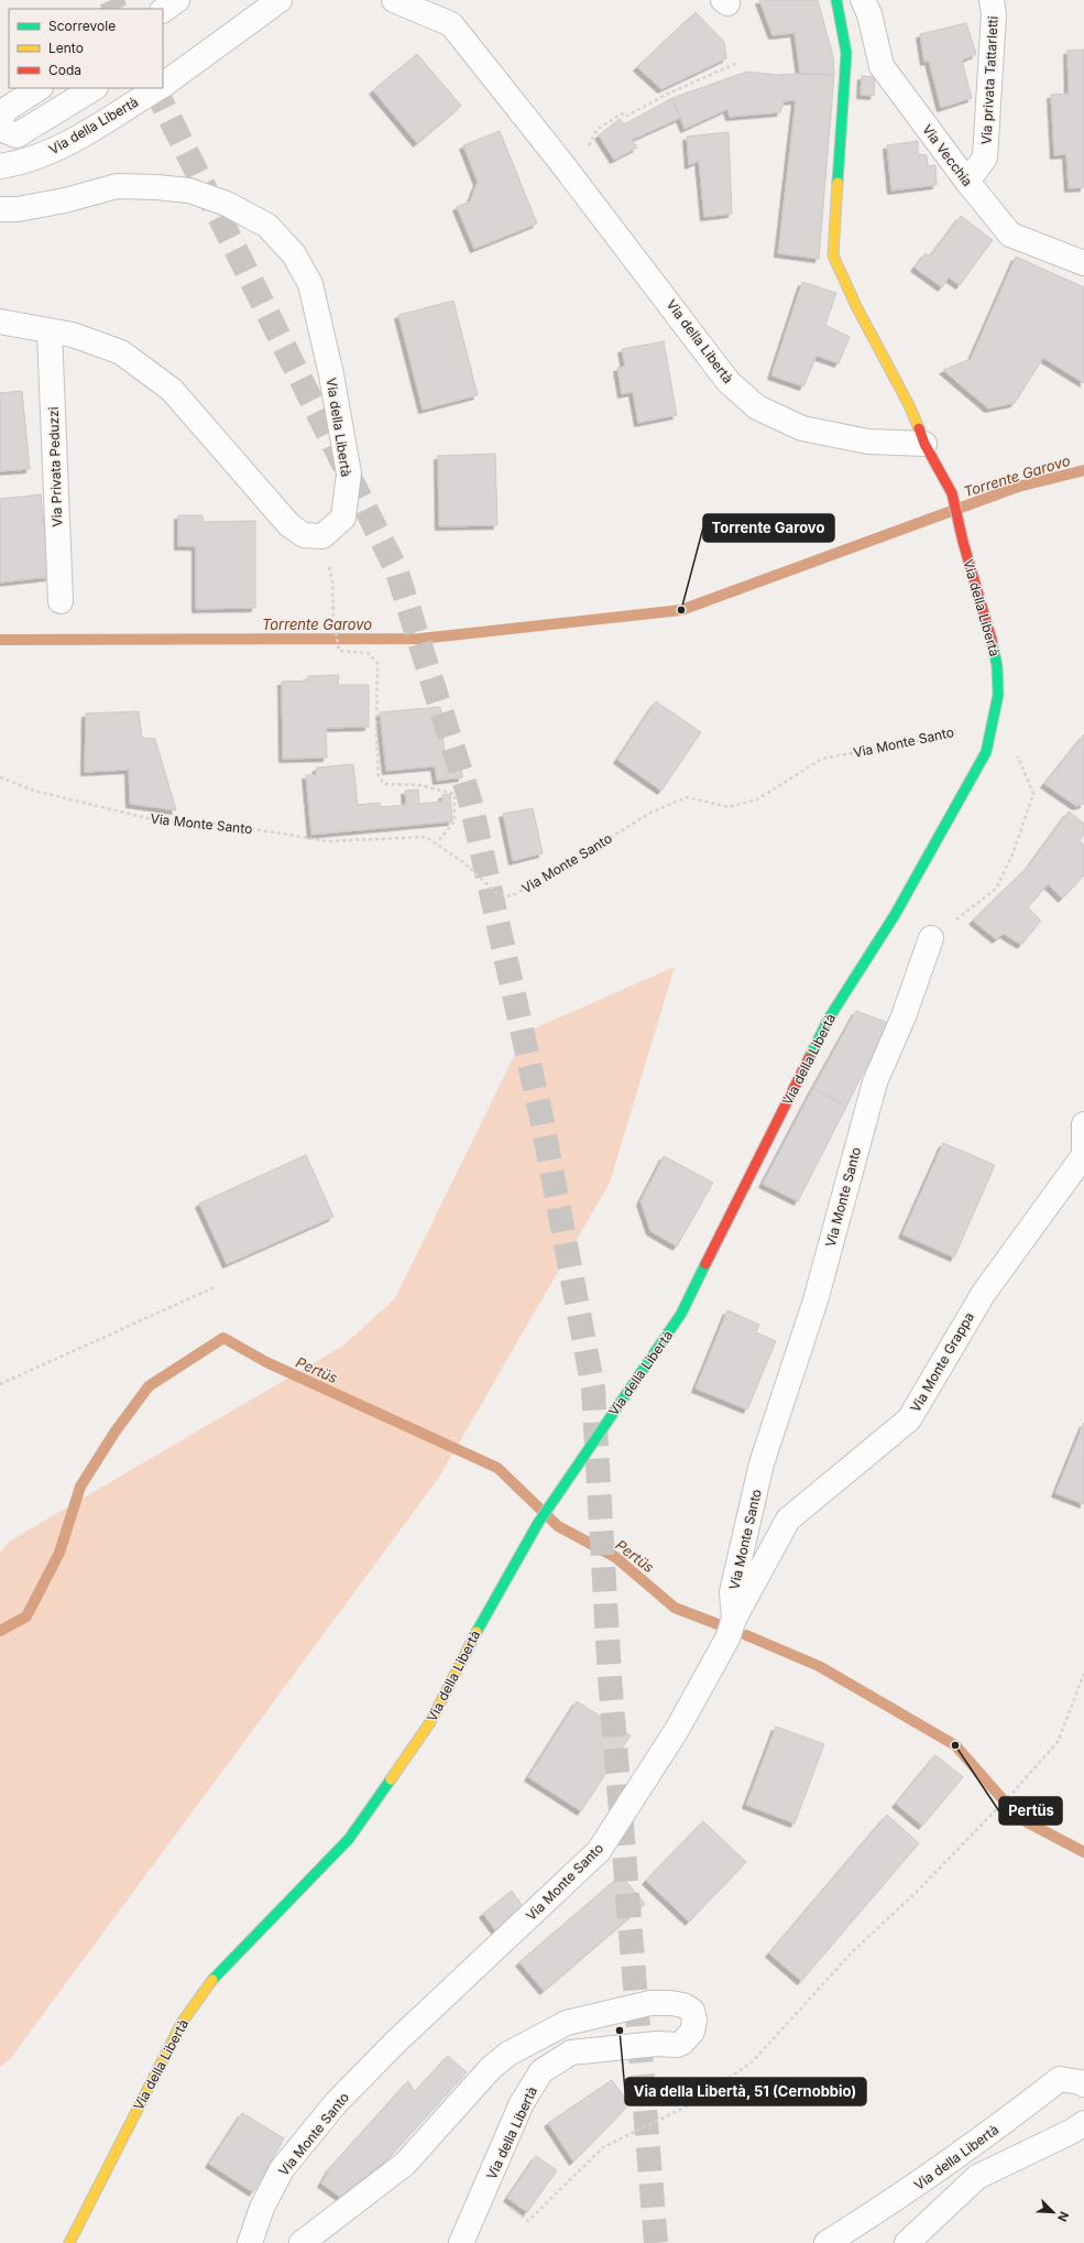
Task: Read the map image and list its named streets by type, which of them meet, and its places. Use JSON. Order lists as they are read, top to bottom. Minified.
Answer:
{"streets":{"street":["Via privata Tattarletti","Via della Libertà","Via Vecchia","Via Privata Peduzzi","Via Monte Santo","Via Monte Grappa"]},"crossings":[["Via privata Tattarletti","Via Vecchia"],["Via Monte Santo","Via Monte Grappa"]],"water":["Torrente Garovo","Pertüs"],"places":["Torrente Garovo","Pertüs","Via della Libertà, 51 (Cernobbio)"],"legend":["Scorrevole","Lento","Coda"],"north":"bottom right"}
